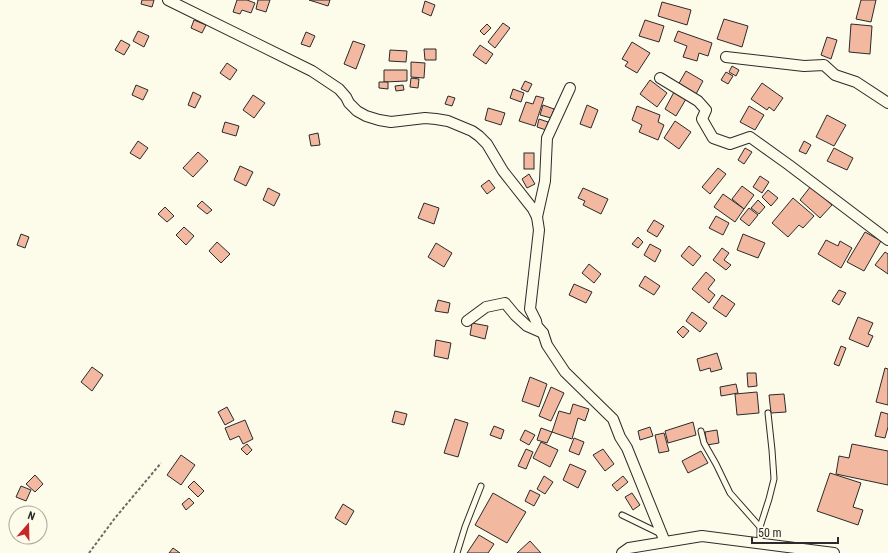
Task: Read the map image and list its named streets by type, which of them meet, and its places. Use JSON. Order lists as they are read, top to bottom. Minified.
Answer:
{"scale_bar":"50 m","north":"top"}
